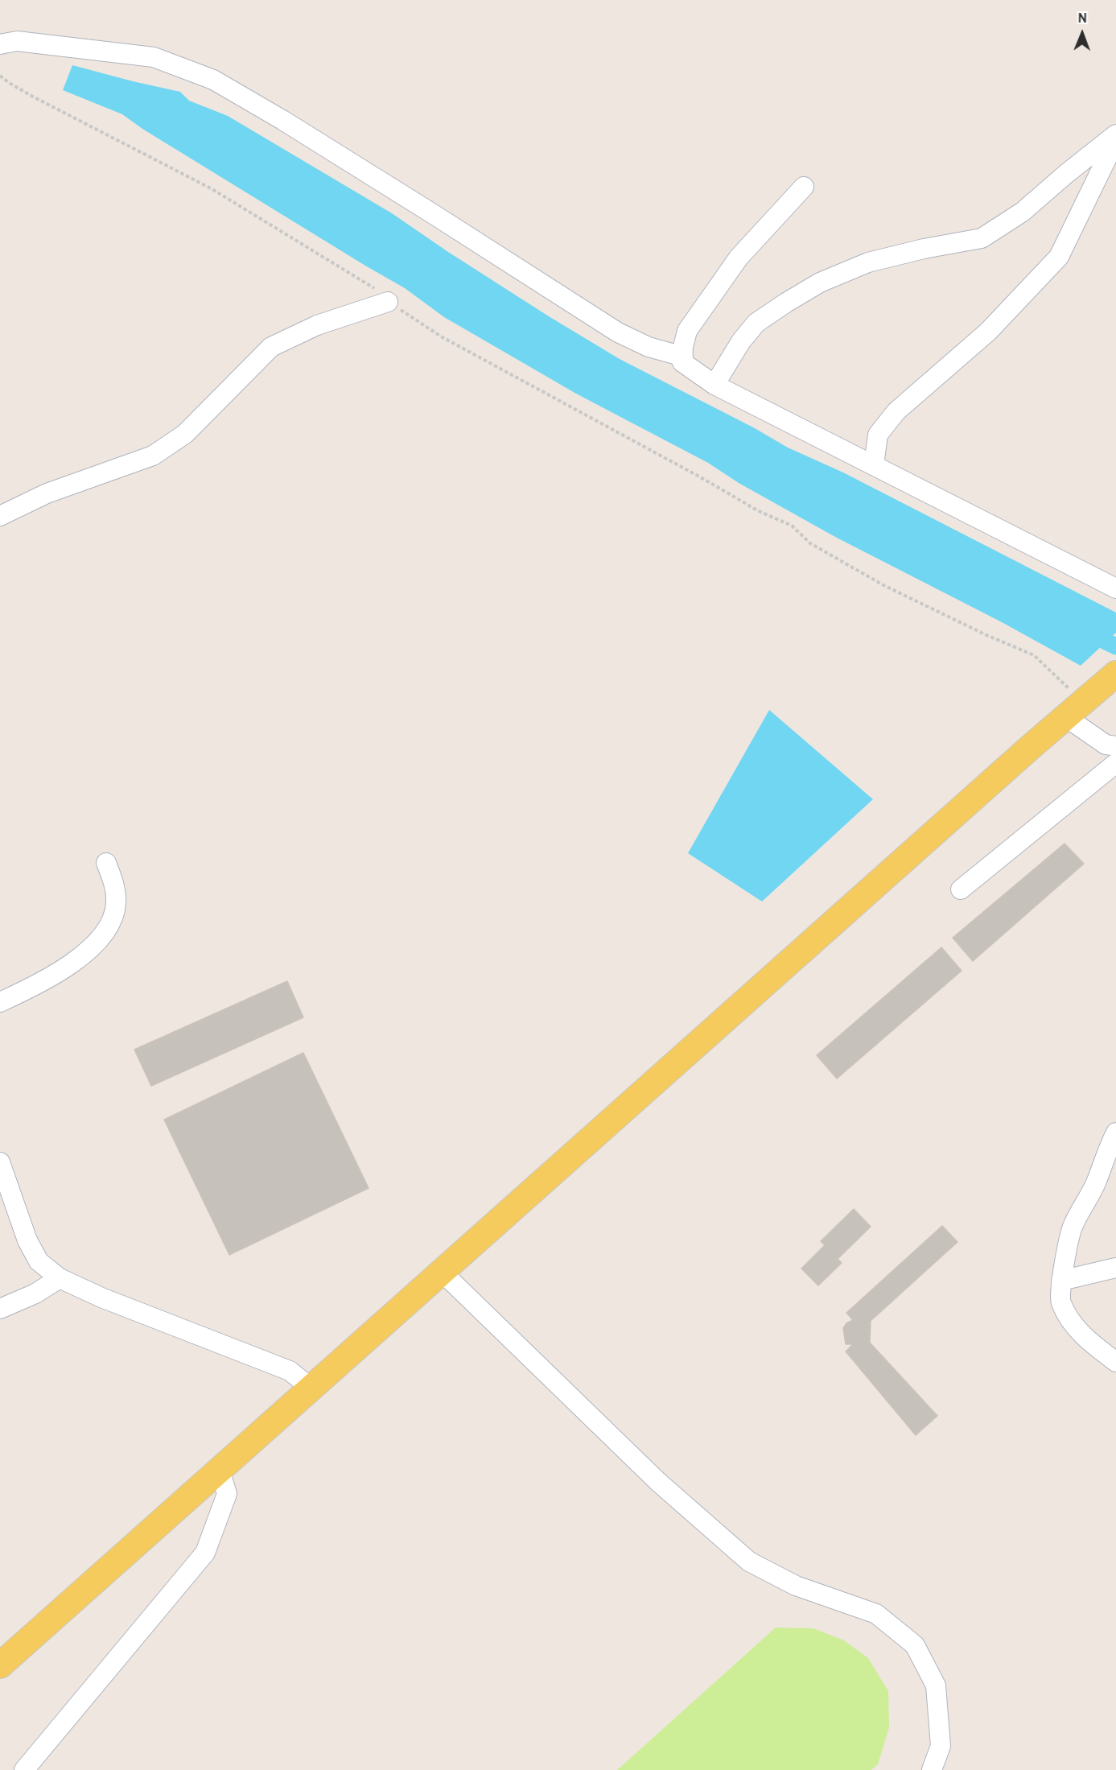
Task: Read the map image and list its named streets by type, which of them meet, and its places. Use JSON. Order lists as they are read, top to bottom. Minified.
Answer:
{"north":"top"}
